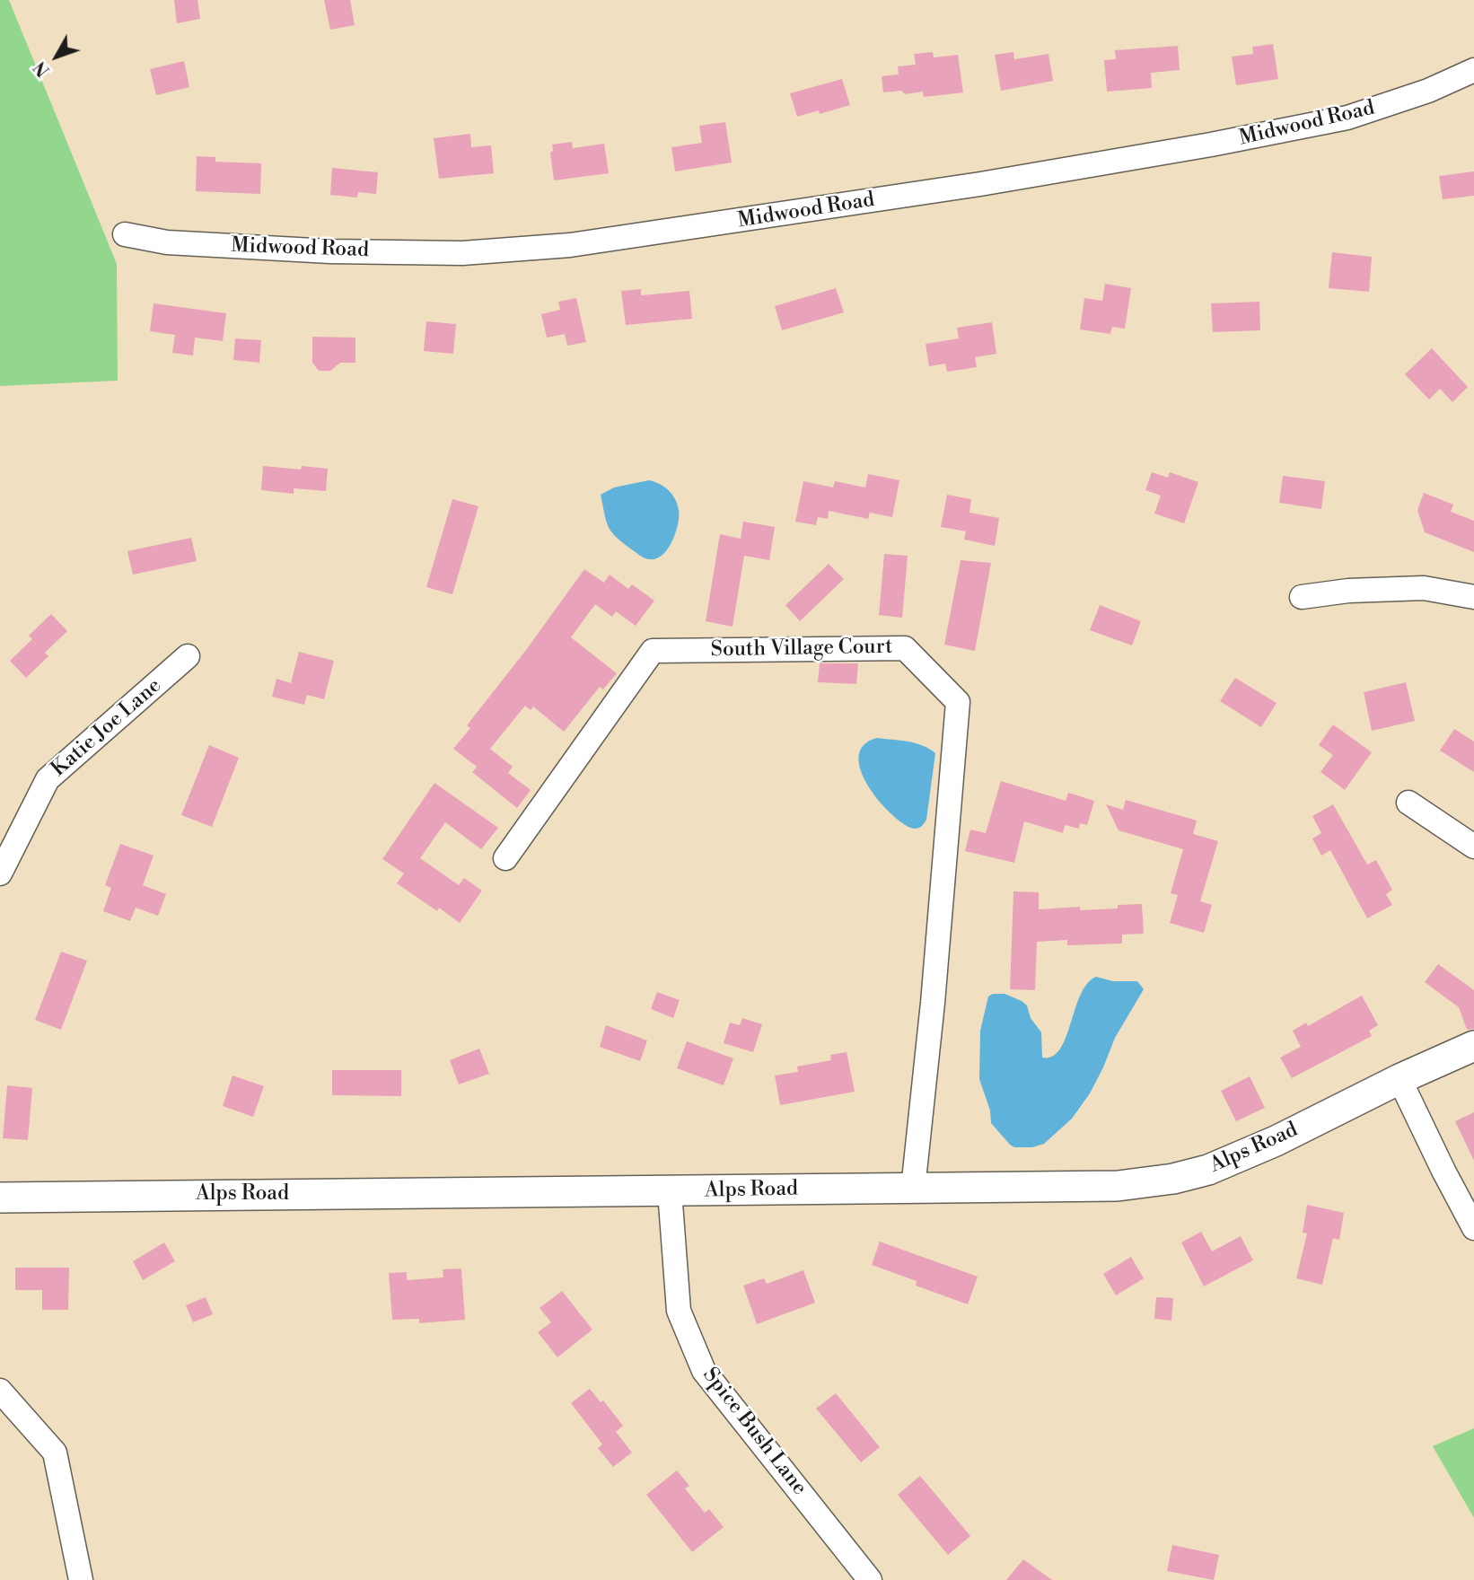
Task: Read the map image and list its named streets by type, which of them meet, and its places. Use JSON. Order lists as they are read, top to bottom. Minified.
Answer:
{"streets":{"street":["Midwood Road","South Village Court","Katie Joe Lane","Alps Road","Spice Bush Lane"]},"crossings":[["South Village Court","Alps Road"],["Alps Road","Spice Bush Lane"]],"north":"bottom left"}
